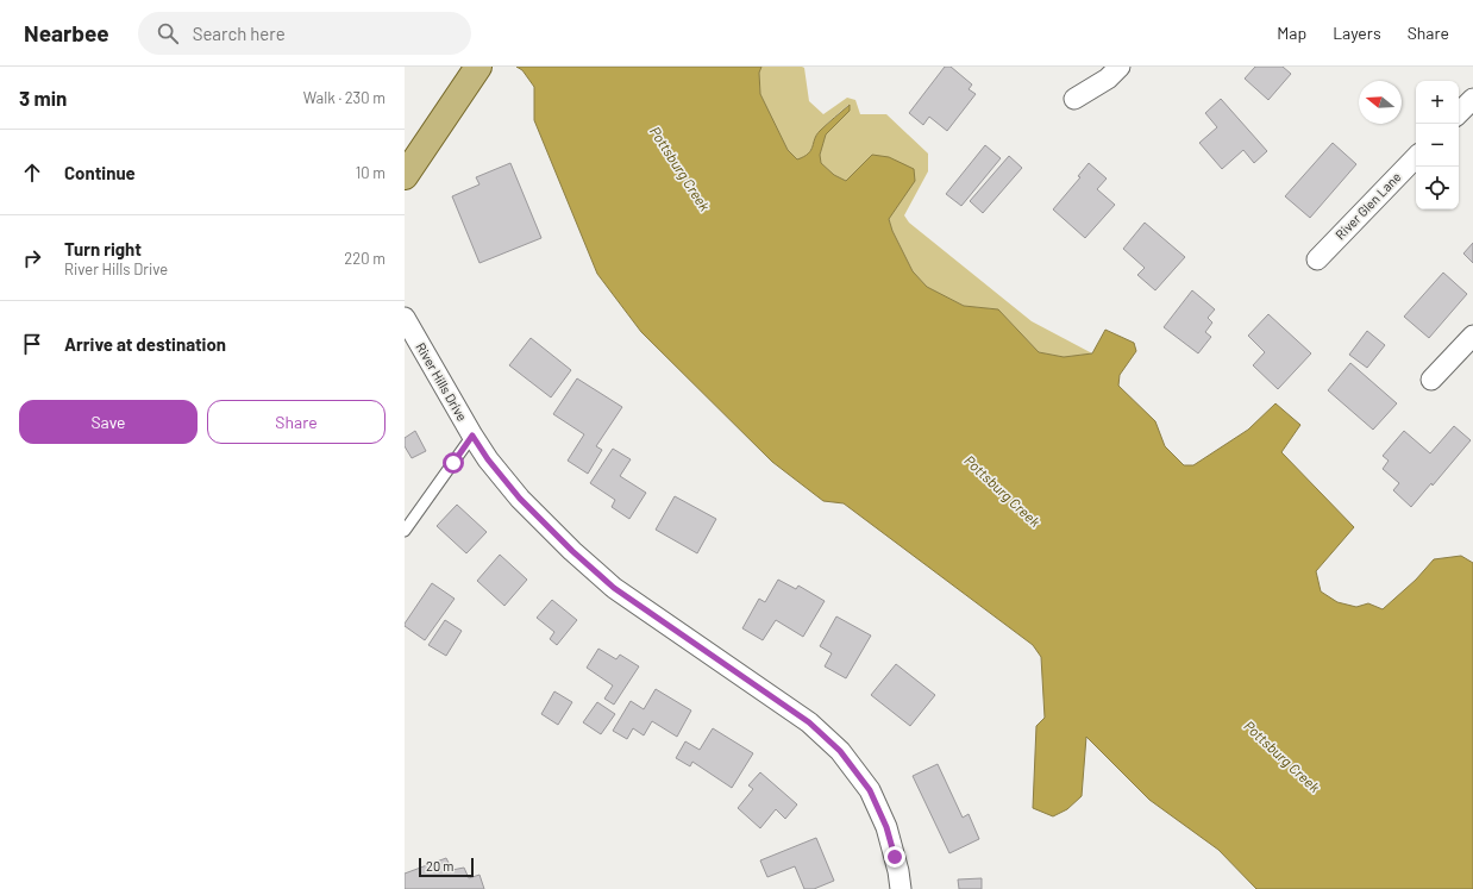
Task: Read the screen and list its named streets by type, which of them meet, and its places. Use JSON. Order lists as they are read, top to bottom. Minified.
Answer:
{"streets":{"street":["River Glen Lane","River Hills Drive"]},"water":["Pottsburg Creek"],"scale_bar":"20 m","north":"left","page":{"header":"Nearbee","search":"Search here","nav":["Map","Layers","Share"],"heading":["3 min","Walk · 230 m"],"map_buttons":["+","−"],"list":[["Continue","10 m"],["Turn right","River Hills Drive","220 m"],"Arrive at destination"],"buttons":["Save","Share"],"scale":"20 m"}}
